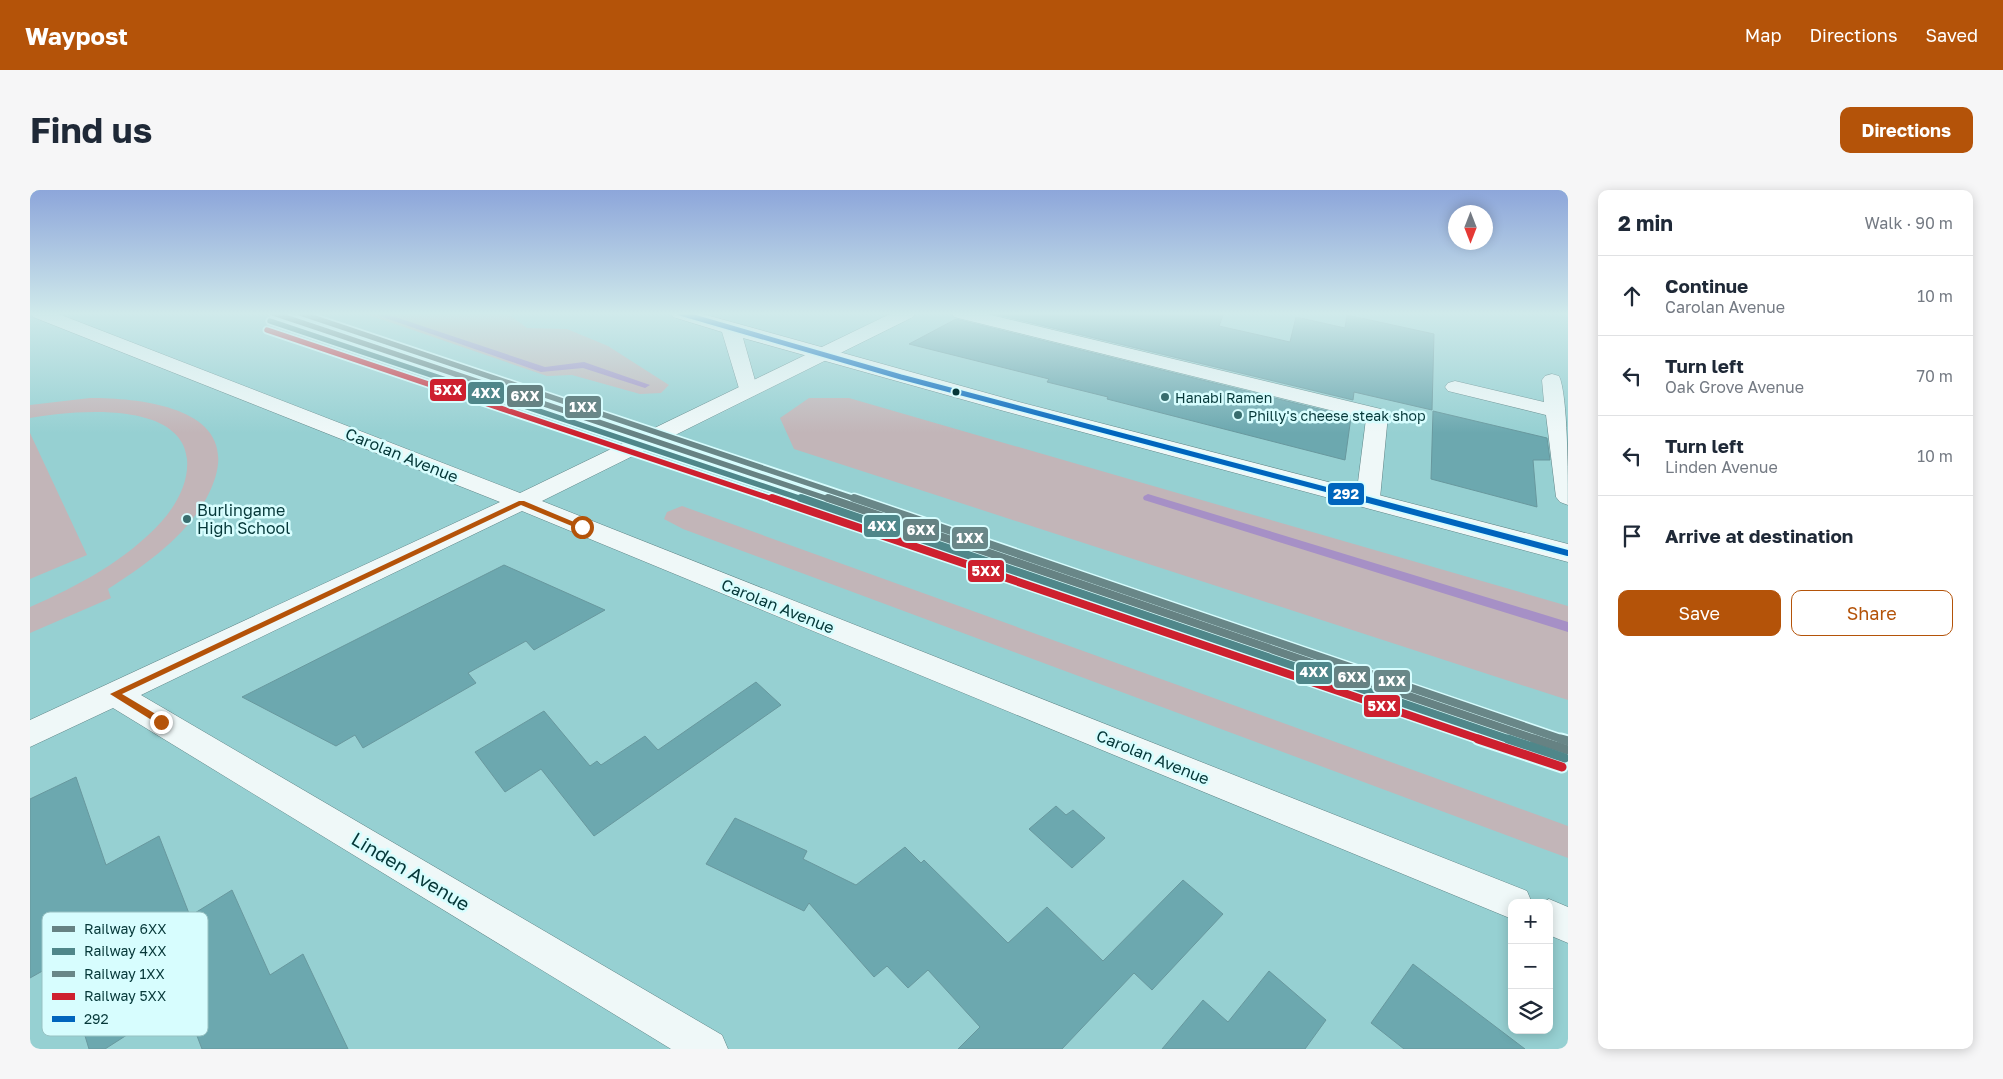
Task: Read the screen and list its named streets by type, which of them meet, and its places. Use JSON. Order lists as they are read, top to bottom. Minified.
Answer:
{"streets":{"street":["Carolan Avenue","Linden Avenue"]},"places":["Hanabi Ramen","Philly's cheese steak shop","Burlingame High School"],"lines":["rail line 6XX","rail line 4XX","rail line 1XX","rail line 5XX","transit line 292"],"legend":["Railway 6XX","Railway 4XX","Railway 1XX","Railway 5XX","292"],"north":"bottom","page":{"header":"Waypost","nav":["Map","Directions","Saved"],"buttons":["Directions",["Save","Share"]],"title":"Find us","heading":["2 min","Walk · 90 m"],"list":[["Continue","Carolan Avenue","10 m"],["Turn left","Oak Grove Avenue","70 m"],["Turn left","Linden Avenue","10 m"],"Arrive at destination"],"map_buttons":["+","−"]}}
